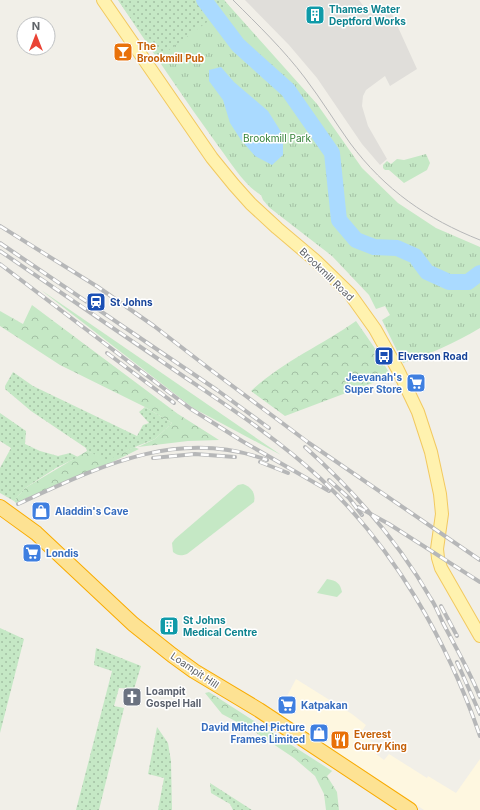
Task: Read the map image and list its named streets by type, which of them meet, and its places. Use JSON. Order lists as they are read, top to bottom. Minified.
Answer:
{"streets":{"highway":["Loampit Hill"],"main road":["Brookmill Road"]},"parks":["Brookmill Park"],"places":{"building":["Thames Water Deptford Works","St Johns Medical Centre"],"bar":["The Brookmill Pub"],"station":["St Johns"],"bus stop":["Elverson Road"],"supermarket":["Jeevanah's Super Store","Londis","Katpakan"],"shop":["Aladdin's Cave","David Mitchel Picture Frames Limited"],"church":["Loampit Gospel Hall"],"restaurant":["Everest Curry King"]},"north":"top"}
